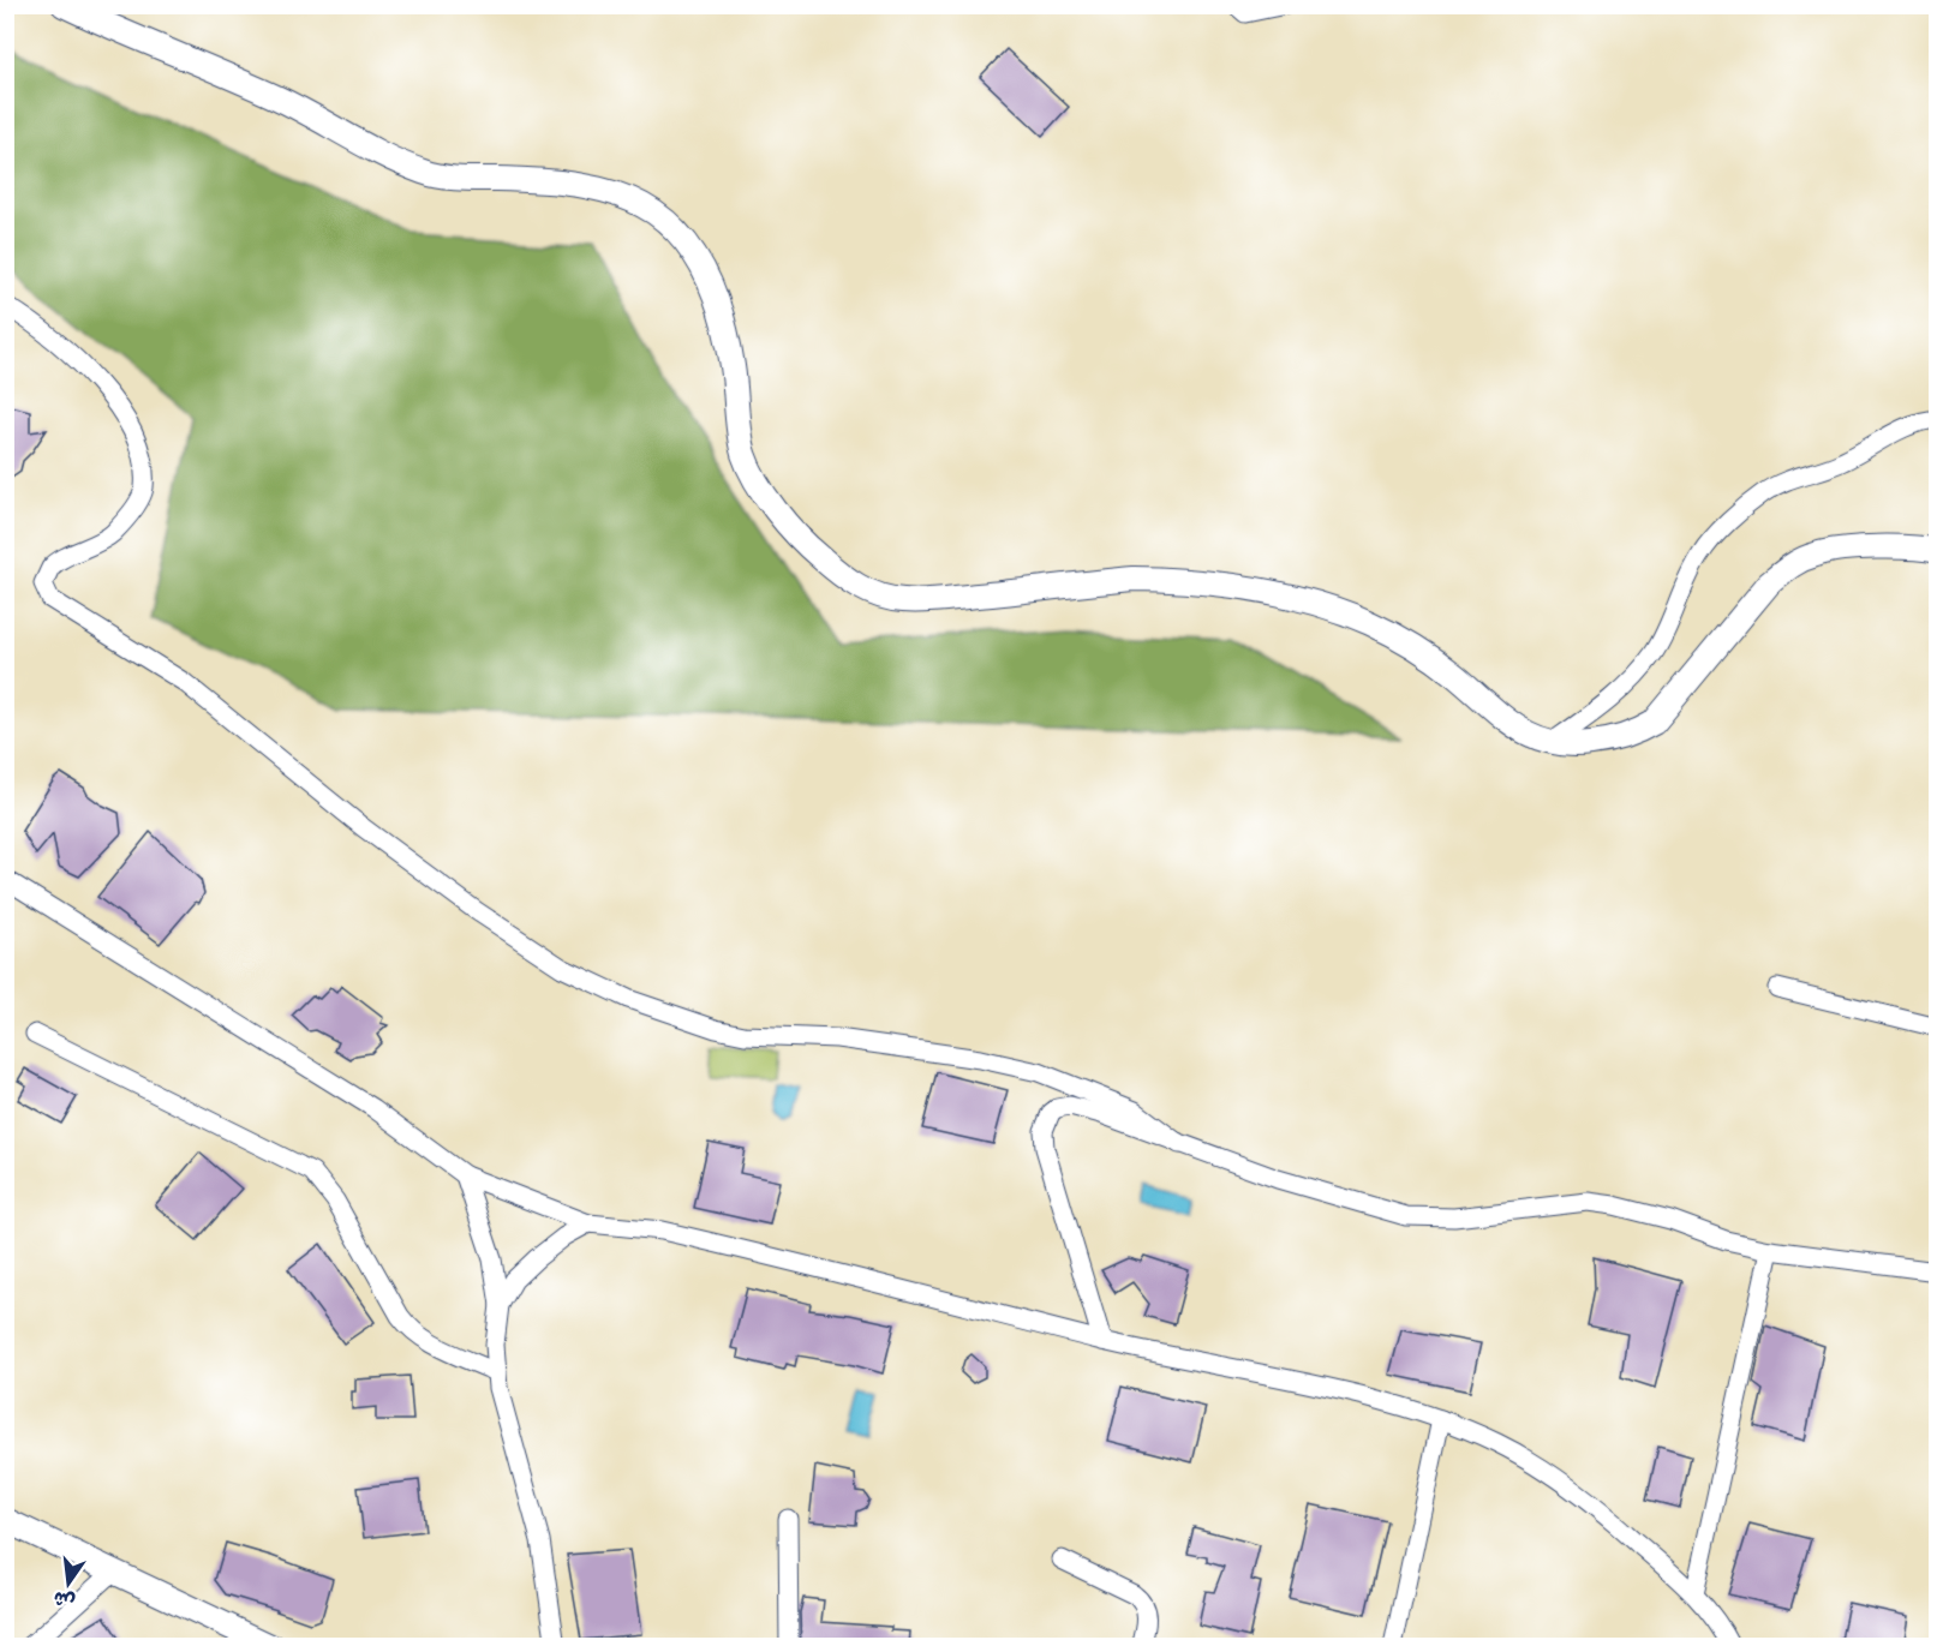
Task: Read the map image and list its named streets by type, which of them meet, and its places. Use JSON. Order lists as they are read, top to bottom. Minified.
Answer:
{"north":"bottom"}
